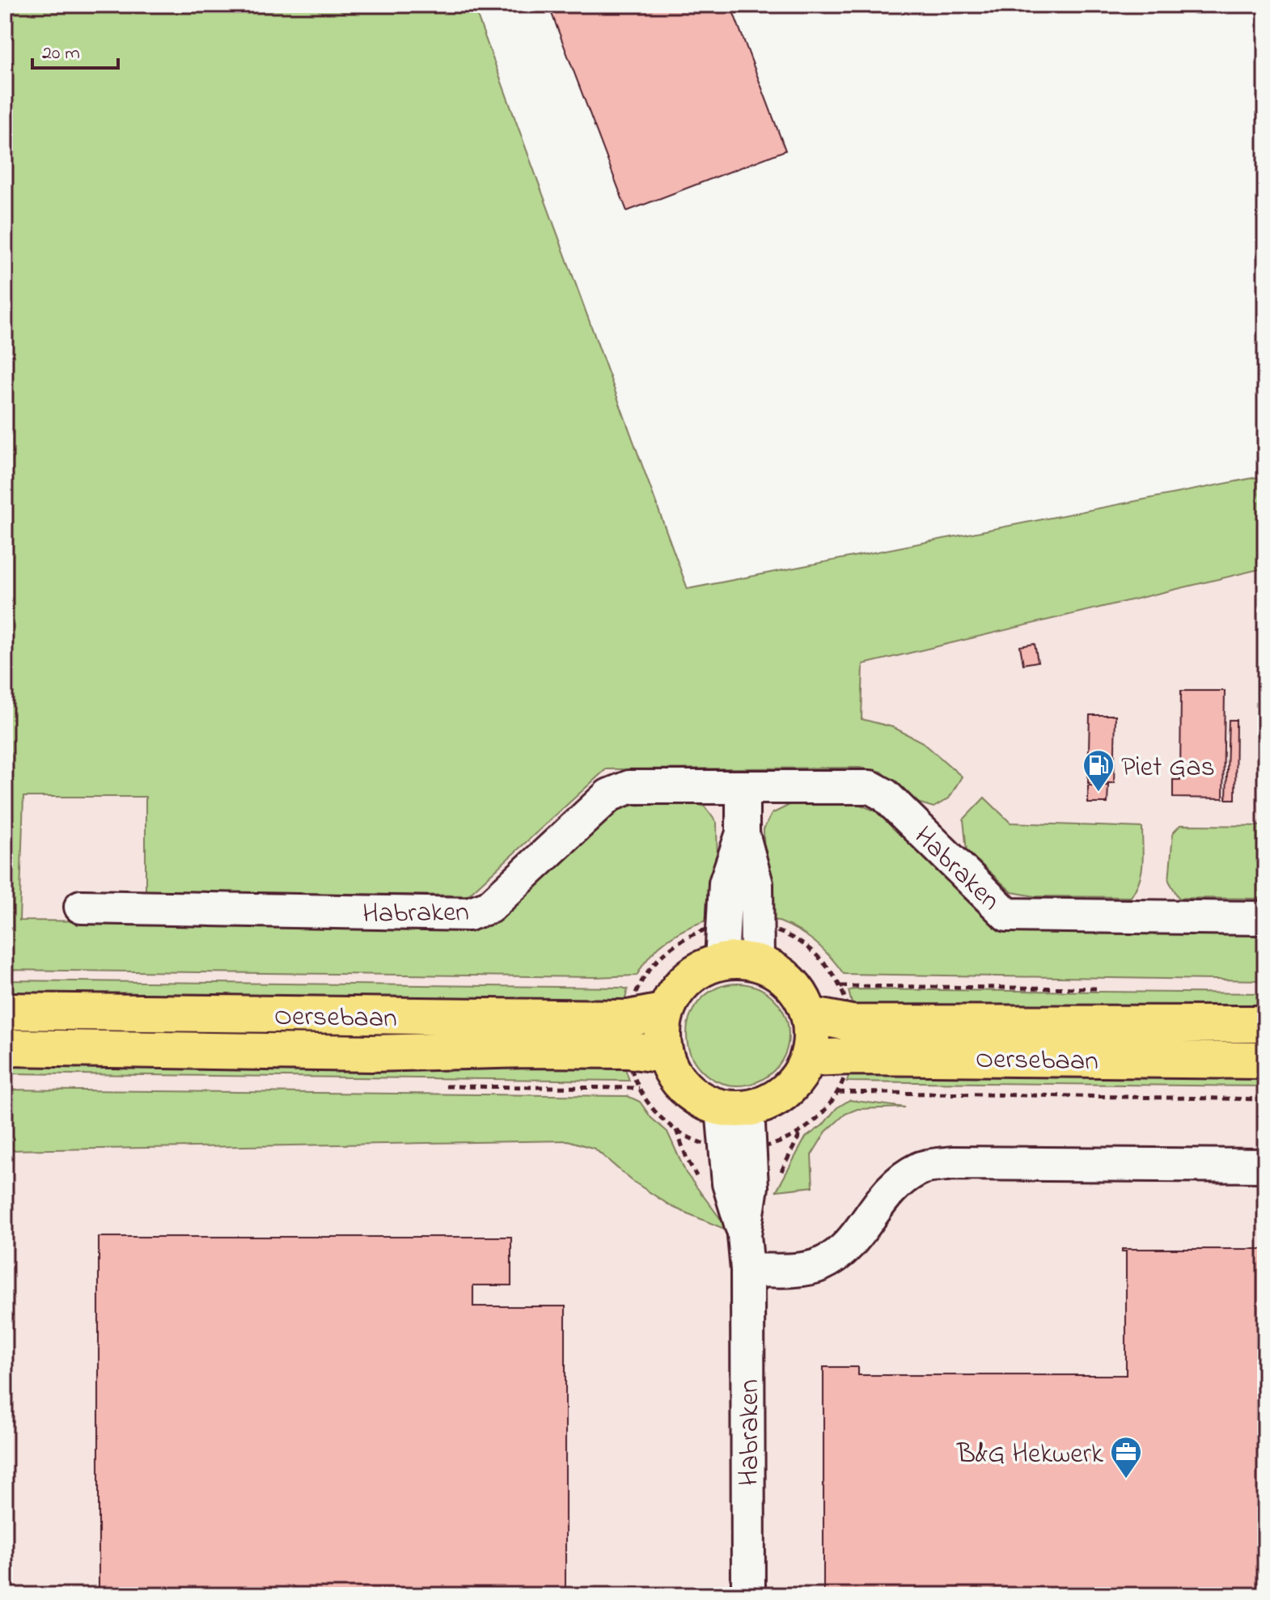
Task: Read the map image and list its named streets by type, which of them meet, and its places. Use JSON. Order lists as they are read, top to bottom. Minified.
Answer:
{"streets":{"main road":["Oersebaan"],"street":["Habraken"]},"crossings":[["Habraken","Oersebaan"]],"places":{"fuel station":["Piet Gas"],"office":["B&G Hekwerk"]},"scale_bar":"20 m"}
